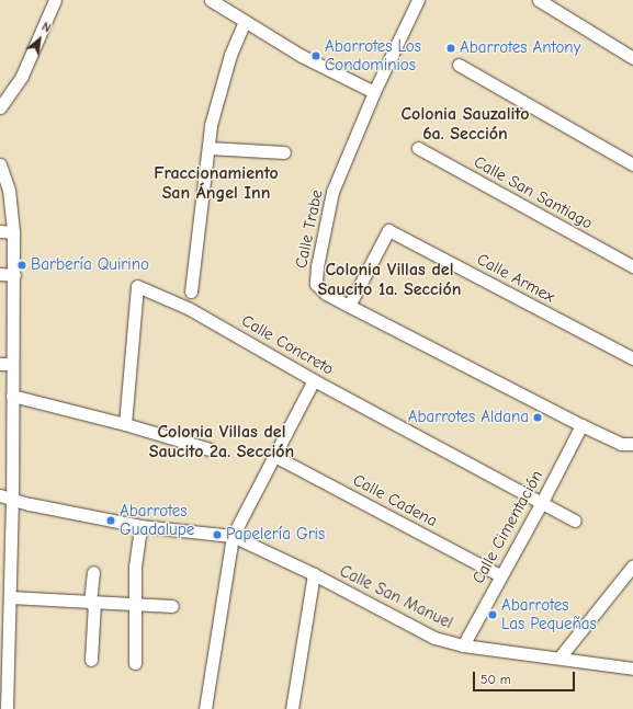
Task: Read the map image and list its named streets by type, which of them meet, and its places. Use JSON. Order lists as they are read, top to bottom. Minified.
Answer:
{"streets":{"street":["Calle San Santiago","Calle Trabe","Calle Armex","Calle Concreto","Calle Cadena","Calle Cimentación","Calle San Manuel"]},"crossings":[["Calle Trabe","Calle Armex"],["Calle Trabe","Calle Cimentación"],["Calle Concreto","Calle Cimentación"],["Calle Cadena","Calle Cimentación"],["Calle Cimentación","Calle San Manuel"]],"districts":["Colonia Sauzalito 6a. Sección","Fraccionamiento San Ángel Inn","Colonia Villas del Saucito 1a. Sección","Colonia Villas del Saucito 2a. Sección"],"places":["Abarrotes Antony","Abarrotes Los Condominios","Barbería Quirino","Abarrotes Aldana","Abarrotes Guadalupe","Papelería Gris","Abarrotes Las Pequeñas"],"scale_bar":"50 m","north":"top right"}
